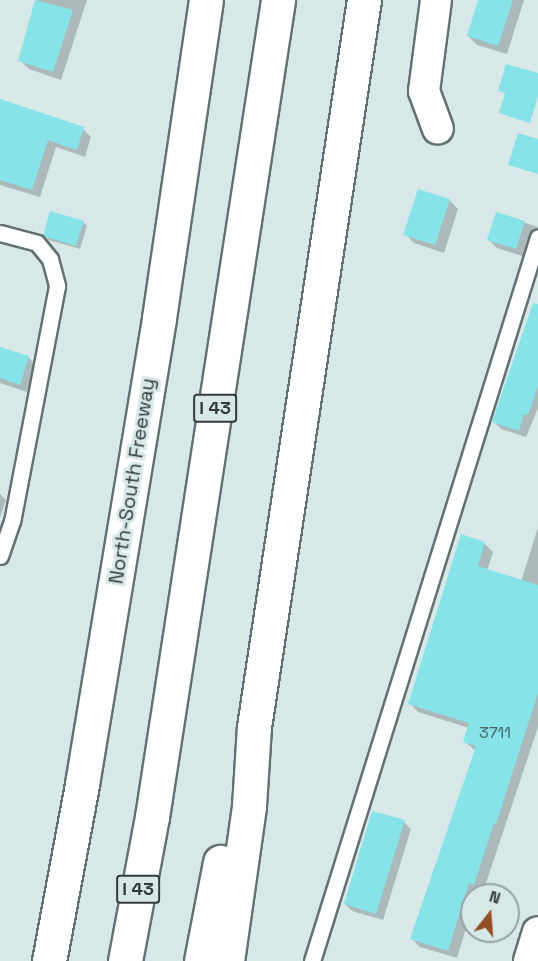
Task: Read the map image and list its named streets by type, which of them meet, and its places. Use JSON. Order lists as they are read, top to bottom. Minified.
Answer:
{"streets":{"highway":["I 43","North-South Freeway"]},"house_numbers":["3711"],"north":"top"}
